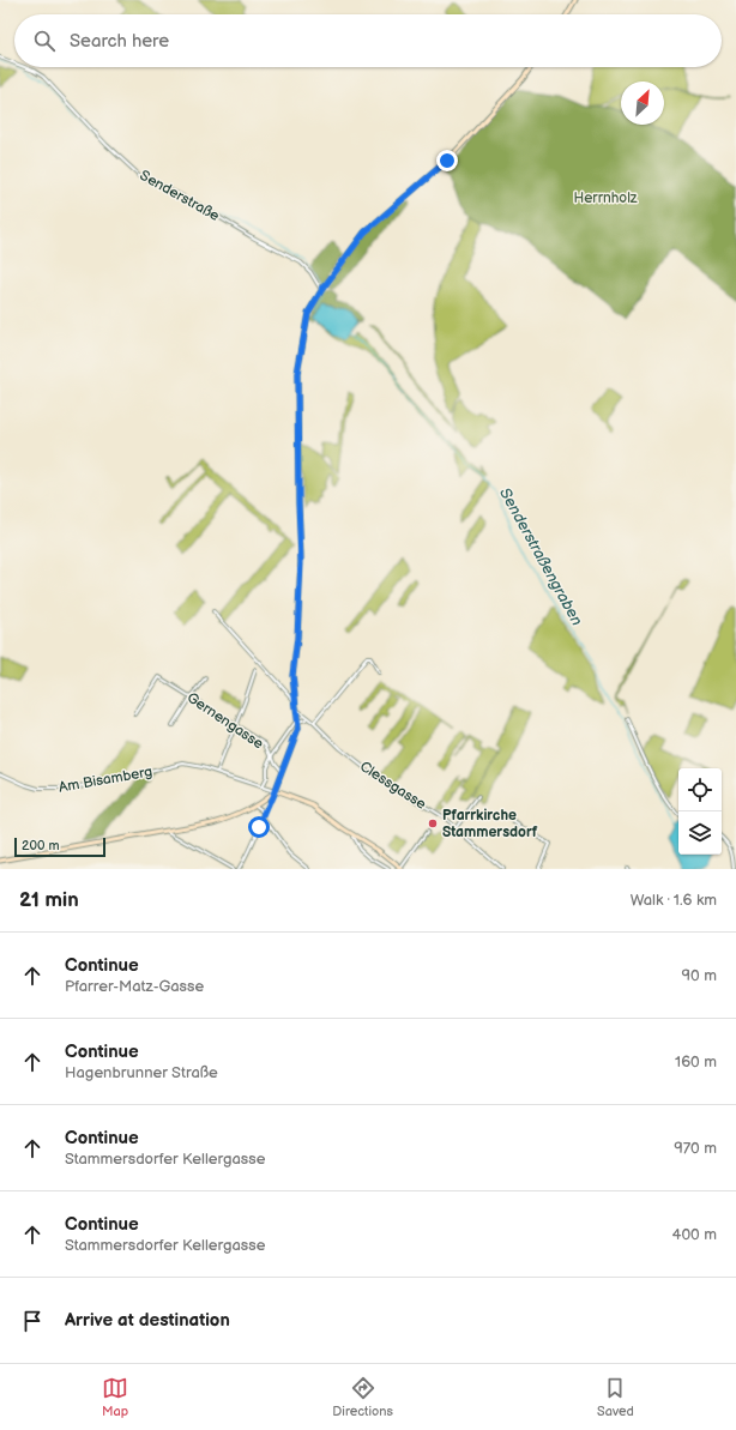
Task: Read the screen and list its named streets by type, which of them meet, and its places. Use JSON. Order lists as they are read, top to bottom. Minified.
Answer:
{"streets":{"street":["Senderstraße","Gernengasse","Am Bisamberg","Clessgasse"]},"water":["Senderstraßengraben"],"parks":["Herrnholz"],"places":["Pfarrkirche Stammersdorf"],"scale_bar":"200 m","north":"top right","page":{"search":"Search here","scale":"200 m","heading":["21 min","Walk · 1.6 km"],"list":[["Continue","Pfarrer-Matz-Gasse","90 m"],["Continue","Hagenbrunner Straße","160 m"],["Continue","Stammersdorfer Kellergasse","970 m"],["Continue","Stammersdorfer Kellergasse","400 m"],"Arrive at destination"],"nav":["Map","Directions","Saved"]}}
